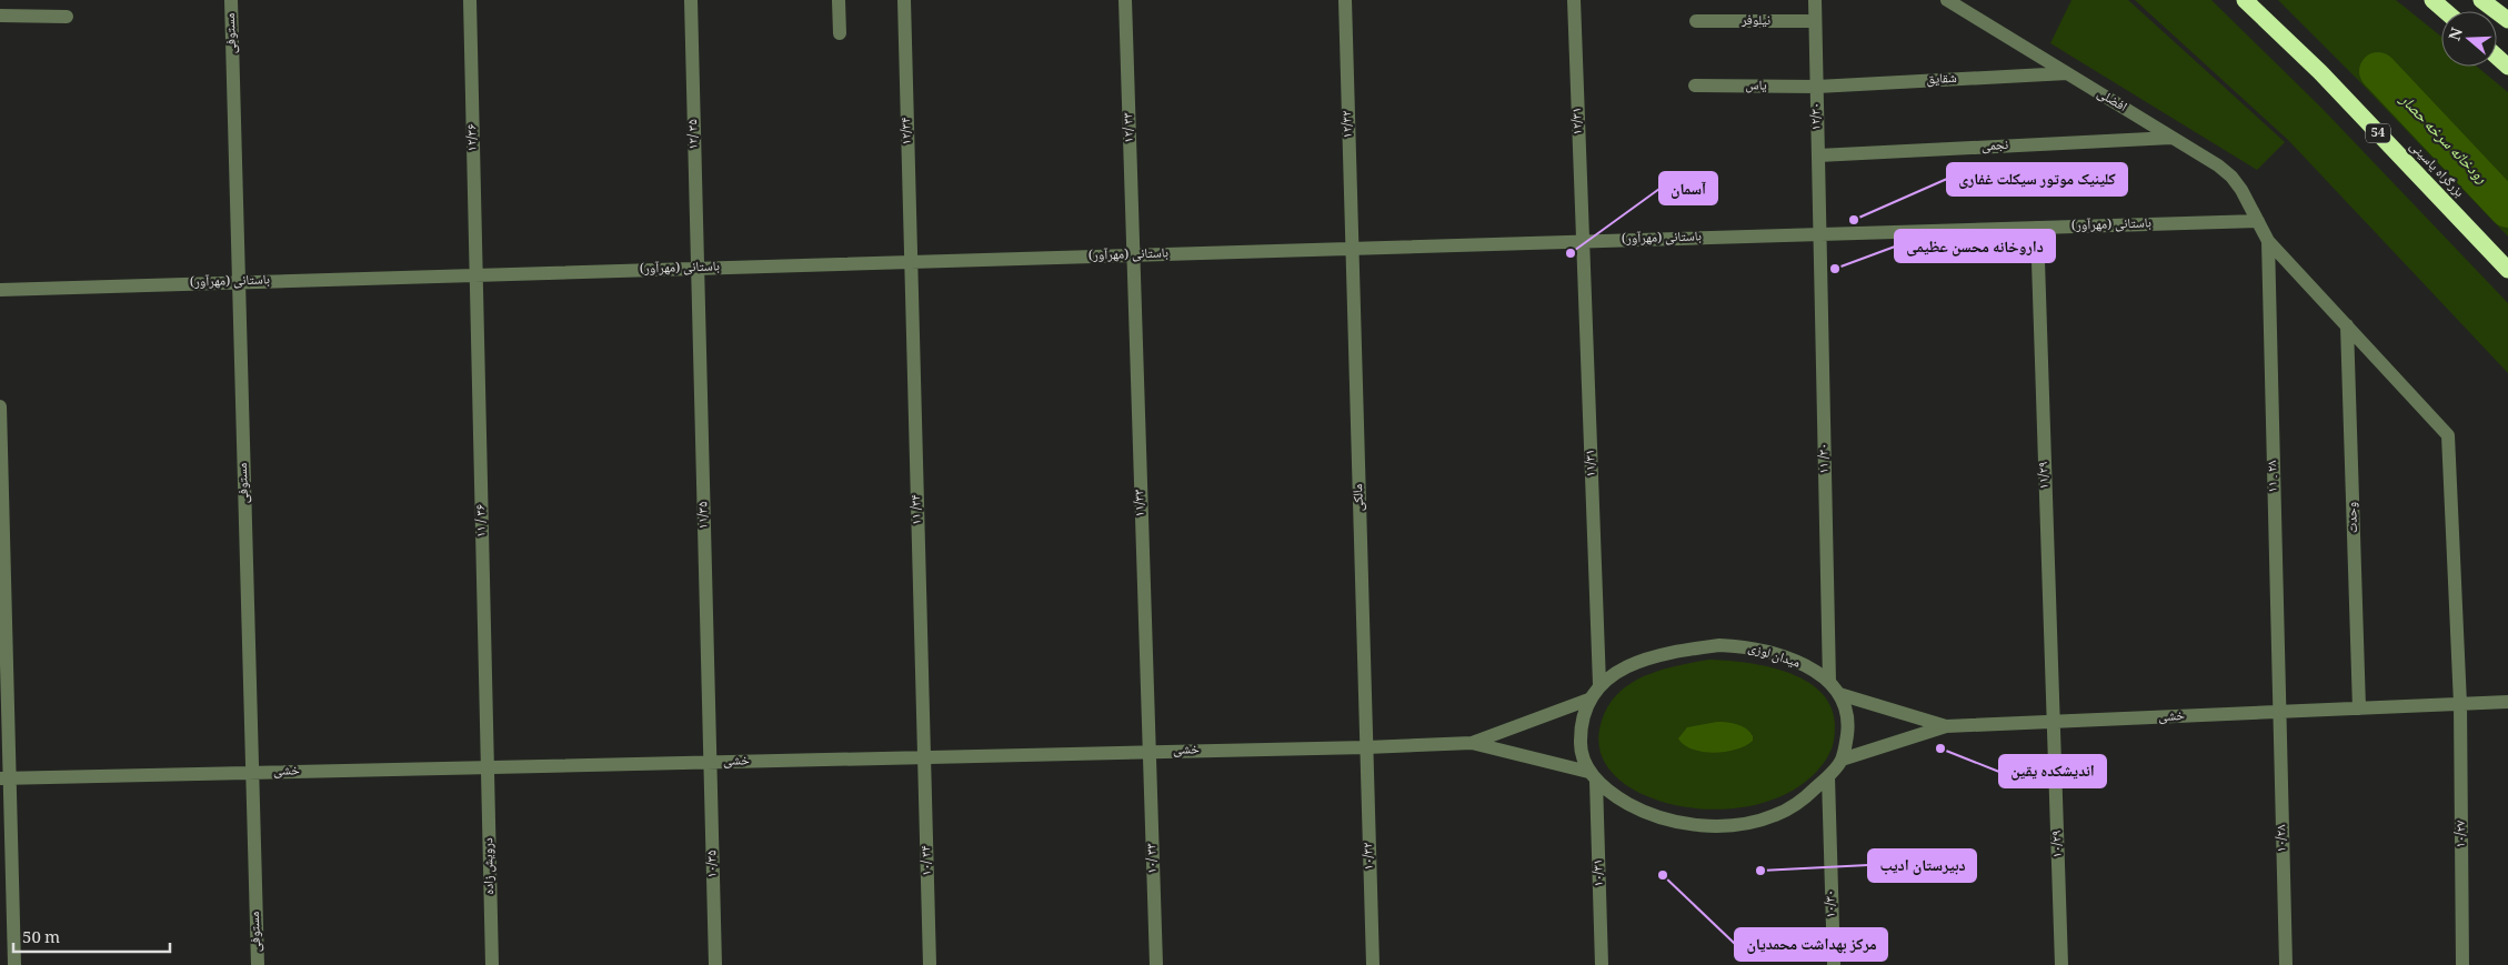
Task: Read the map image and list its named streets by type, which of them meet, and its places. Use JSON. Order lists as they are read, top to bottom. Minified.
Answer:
{"streets":{"highway":["54","بزرگراه یاسینی"],"street":["نیلوفر","مستوفی","شقایق","یاس","افضلی","۱۲/۳۰","۱۲/۳۱","۱۲/۳۲","۱۲/ ۳۳","۱۲/۳۴","۱۲/ ۳۵","۱۲/۳۶","نجمی","باستانی (مهرآور)","۱۱ /۳۰","۱۱/۳۱","۱۱/۲۹","۱۱ . ۲۸","مالکی","۱۱/۳۳","۱۱ /۳۴","۱۱/۳۵","وحدت","۱۱ / ۳۶","میدان لوزی","خشی","۱۰/۲۷","۱۰/۲۸","۱۰/۲۹","۱۰/۳۲","۱۰/ ۳۳","۱۰/ ۳۴","۱۰/۳۵","درویش زاده","۱۰/۳۱","۱۰/۳۰"]},"crossings":[["نیلوفر","۱۲/۳۰"],["مستوفی","باستانی (مهرآور)"],["مستوفی","خشی"],["شقایق","یاس"],["شقایق","افضلی"],["شقایق","۱۲/۳۰"],["یاس","۱۲/۳۰"],["افضلی","نجمی"],["افضلی","باستانی (مهرآور)"],["افضلی","۱۱ . ۲۸"],["۱۲/۳۰","نجمی"],["۱۲/۳۰","باستانی (مهرآور)"],["۱۲/۳۰","۱۱ /۳۰"],["۱۲/۳۱","باستانی (مهرآور)"],["۱۲/۳۱","۱۱/۳۱"],["۱۲/۳۲","باستانی (مهرآور)"],["۱۲/۳۲","مالکی"],["۱۲/ ۳۳","باستانی (مهرآور)"],["۱۲/ ۳۳","۱۱/۳۳"],["۱۲/۳۴","باستانی (مهرآور)"],["۱۲/۳۴","۱۱ /۳۴"],["۱۲/ ۳۵","باستانی (مهرآور)"],["۱۲/ ۳۵","۱۱/۳۵"],["۱۲/۳۶","باستانی (مهرآور)"],["۱۲/۳۶","۱۱ / ۳۶"],["باستانی (مهرآور)","۱۱ /۳۰"],["باستانی (مهرآور)","۱۱/۳۱"],["باستانی (مهرآور)","۱۱/۲۹"],["باستانی (مهرآور)","مالکی"],["باستانی (مهرآور)","۱۱/۳۳"],["باستانی (مهرآور)","۱۱ /۳۴"],["باستانی (مهرآور)","۱۱/۳۵"],["باستانی (مهرآور)","۱۱ / ۳۶"],["۱۱ /۳۰","میدان لوزی"],["۱۱/۳۱","میدان لوزی"],["۱۱/۲۹","خشی"],["۱۱/۲۹","۱۰/۲۹"],["۱۱ . ۲۸","خشی"],["۱۱ . ۲۸","۱۰/۲۸"],["مالکی","خشی"],["مالکی","۱۰/۳۲"],["۱۱/۳۳","خشی"],["۱۱/۳۳","۱۰/ ۳۳"],["۱۱ /۳۴","خشی"],["۱۱ /۳۴","۱۰/ ۳۴"],["۱۱/۳۵","خشی"],["۱۱/۳۵","۱۰/۳۵"],["وحدت","خشی"],["وحدت","۱۰/۲۷"],["۱۱ / ۳۶","خشی"],["۱۱ / ۳۶","درویش زاده"],["میدان لوزی","خشی"],["میدان لوزی","۱۰/۳۱"],["میدان لوزی","۱۰/۳۰"],["خشی","۱۰/۲۷"],["خشی","۱۰/۲۸"],["خشی","۱۰/۲۹"],["خشی","۱۰/۳۲"],["خشی","۱۰/ ۳۳"],["خشی","۱۰/ ۳۴"],["خشی","۱۰/۳۵"],["خشی","درویش زاده"],["خشی","۱۰/۳۱"]],"water":["رودخانه سرخه حصار"],"places":["کلینیک موتور سیکلت غفاری","آسمان","داروخانه محسن عظیمی","اندیشکده یقین","دبیرستان ادیب","مرکز بهداشت محمدیان"],"scale_bar":"50 m","north":"left"}
